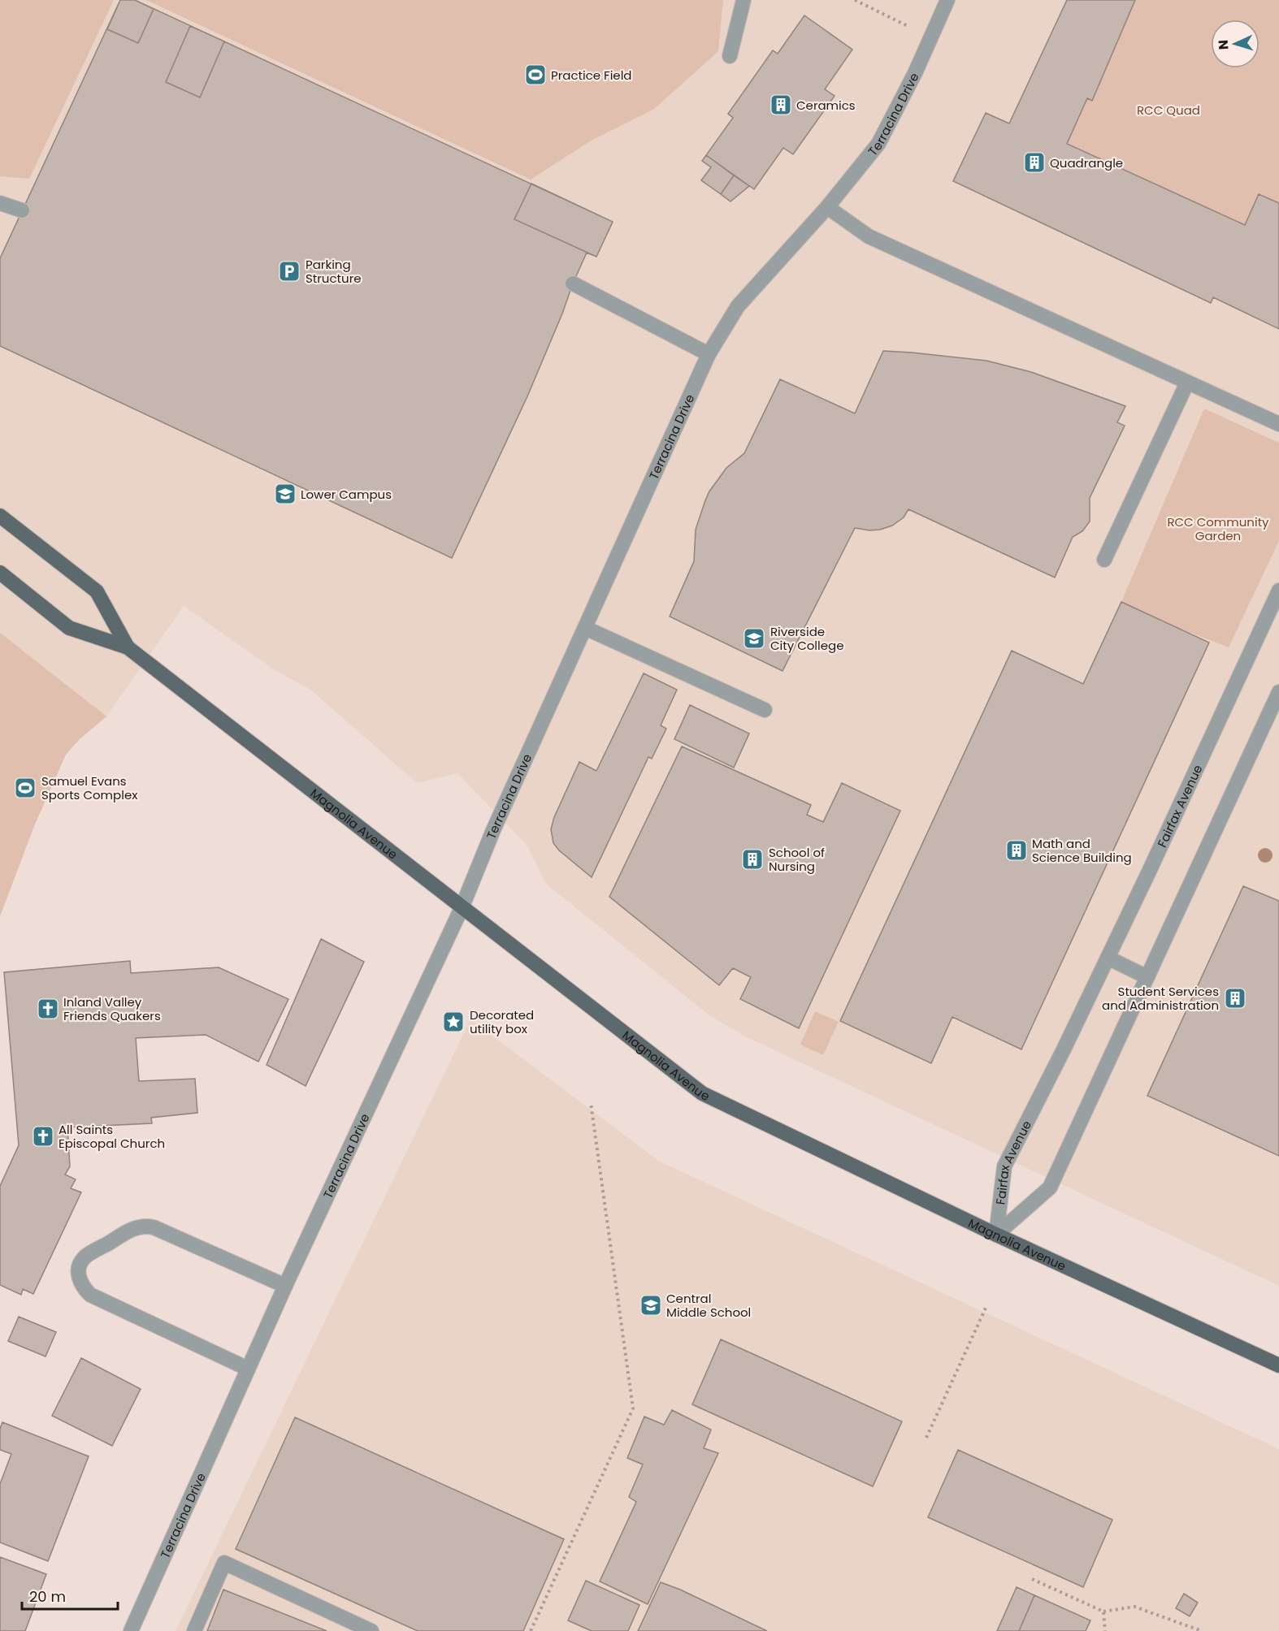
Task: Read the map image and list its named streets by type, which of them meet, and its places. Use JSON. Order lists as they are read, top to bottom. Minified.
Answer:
{"streets":{"main road":["Magnolia Avenue"],"street":["Terracina Drive","Fairfax Avenue"]},"crossings":[["Terracina Drive","Magnolia Avenue"],["Fairfax Avenue","Magnolia Avenue"]],"parks":["RCC Quad","RCC Community Garden"],"places":{"sports":["Practice Field","Samuel Evans Sports Complex"],"building":["Ceramics","Quadrangle","Math and Science Building","School of Nursing","Student Services and Administration"],"parking":["Parking Structure"],"school or university":["Lower Campus","Riverside City College","Central Middle School"],"church":["Inland Valley Friends Quakers","All Saints Episcopal Church"],"place":["Decorated utility box"]},"scale_bar":"20 m","north":"left"}
